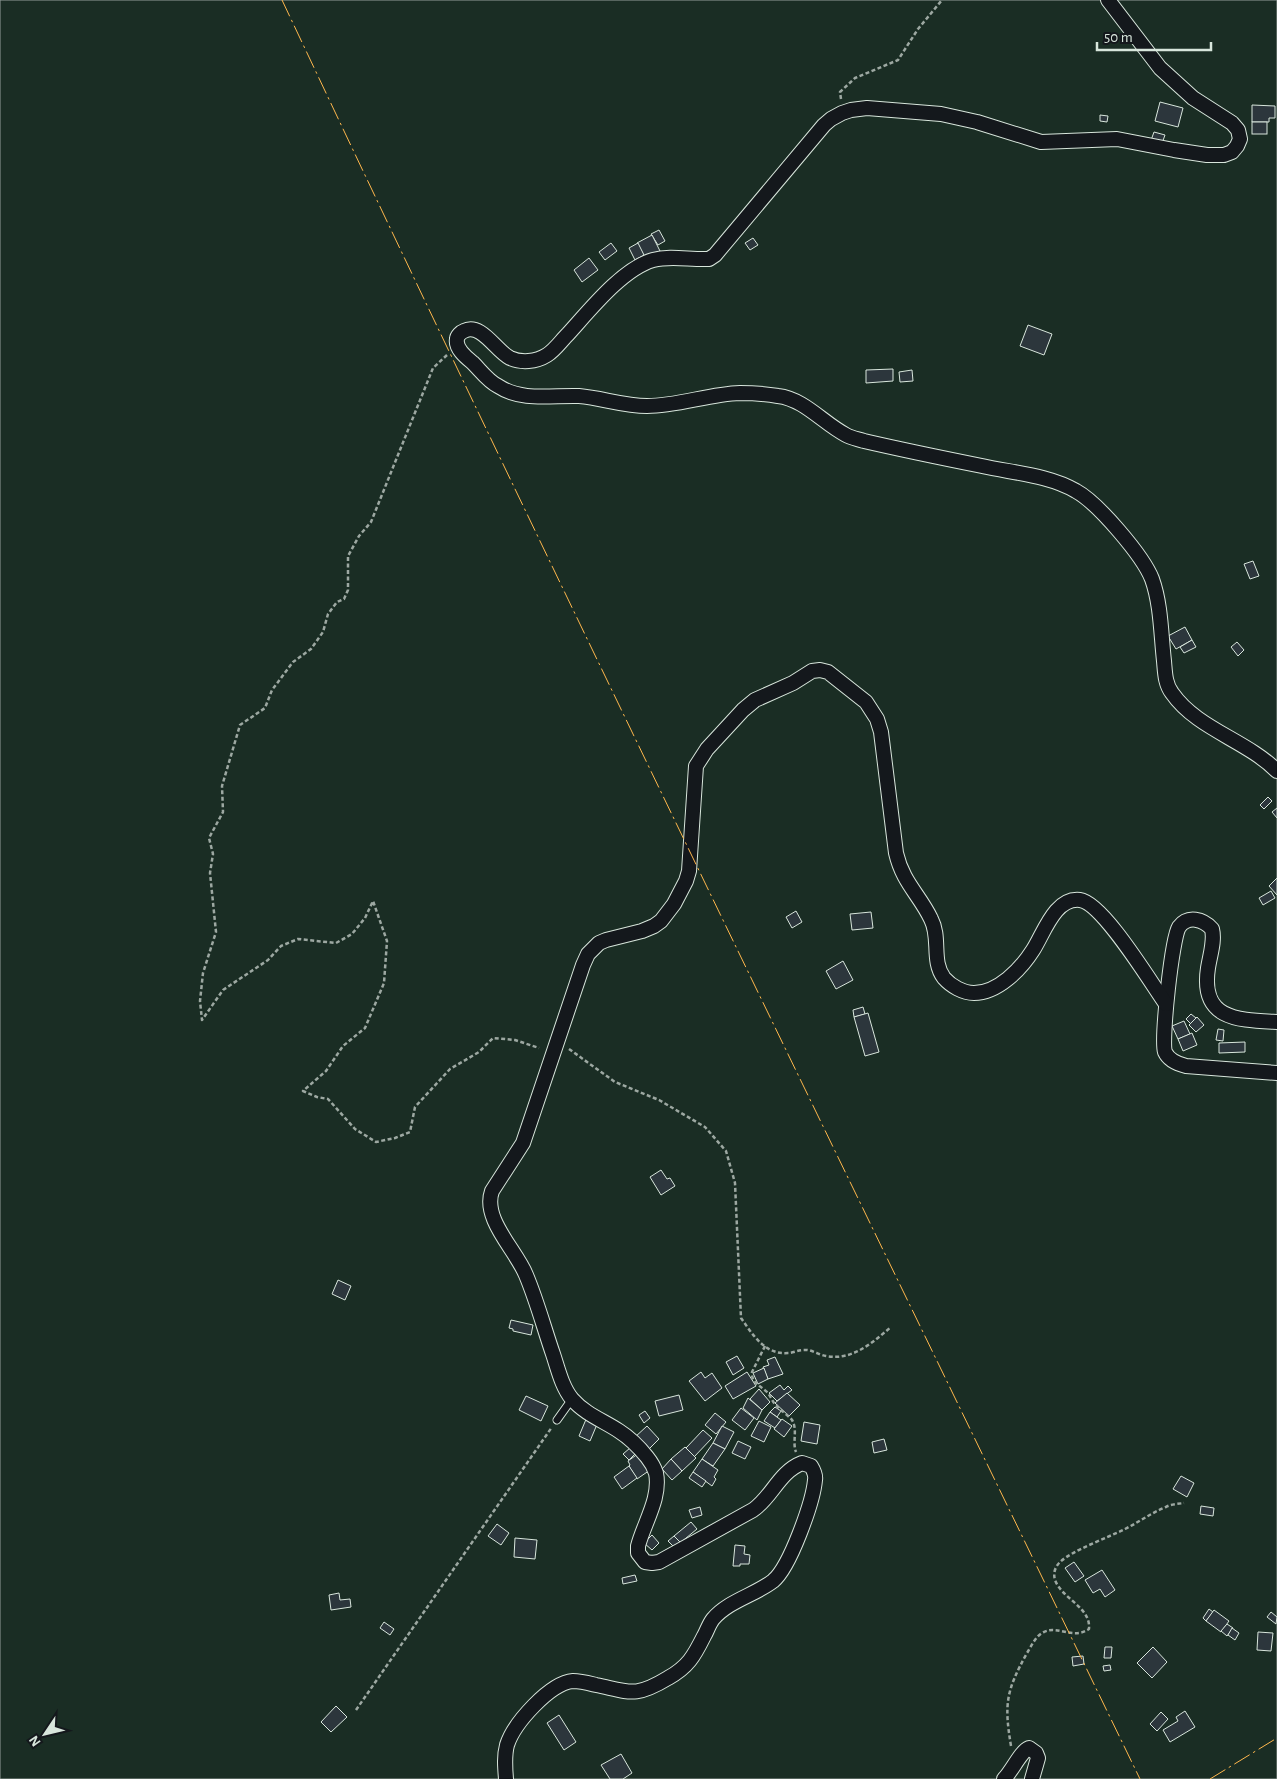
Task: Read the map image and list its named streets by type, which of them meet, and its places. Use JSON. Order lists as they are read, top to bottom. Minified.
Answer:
{"scale_bar":"50 m","north":"bottom left"}
